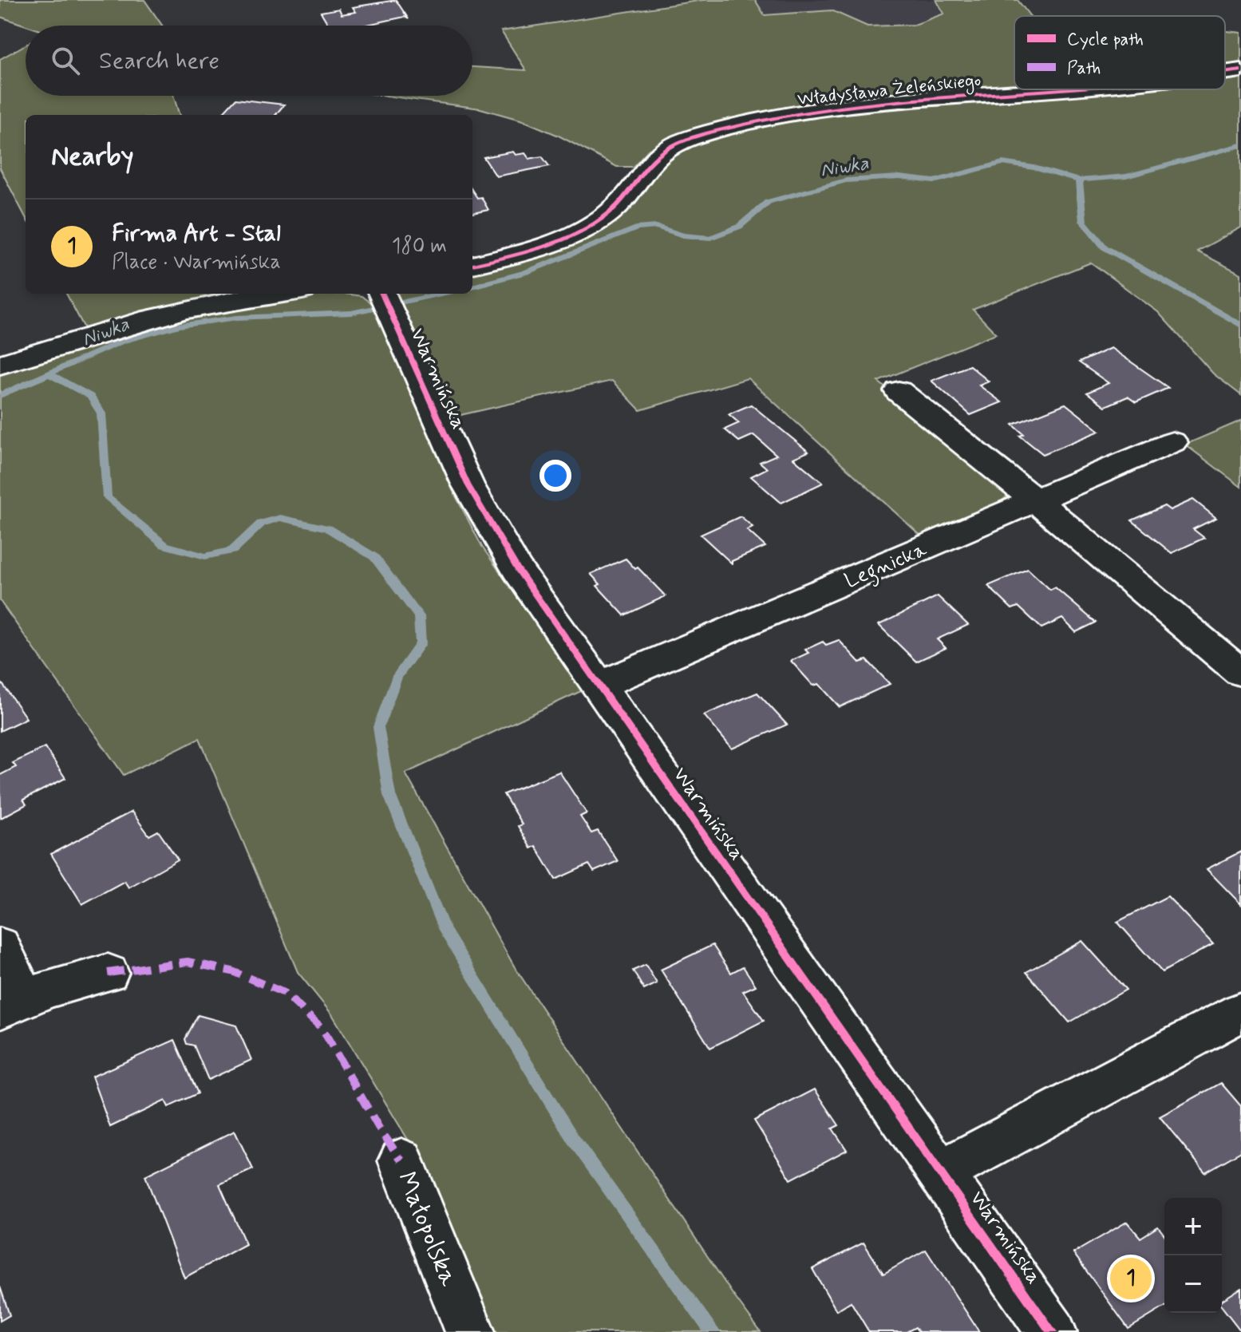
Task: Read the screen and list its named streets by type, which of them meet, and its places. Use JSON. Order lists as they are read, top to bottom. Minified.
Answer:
{"streets":{"street":["Władysława Żeleńskiego","Warmińska","Legnicka","Małopolska"]},"crossings":[["Warmińska","Legnicka"]],"water":["Niwka"],"legend":["Cycle path","Path"],"page":{"search":"Search here","heading":"Nearby","list":[{"mark":"1","name":"Firma Art - Stal","note":"Place · Warmińska","value":"180 m"}],"map_buttons":["+","−"],"pins":"1"}}
